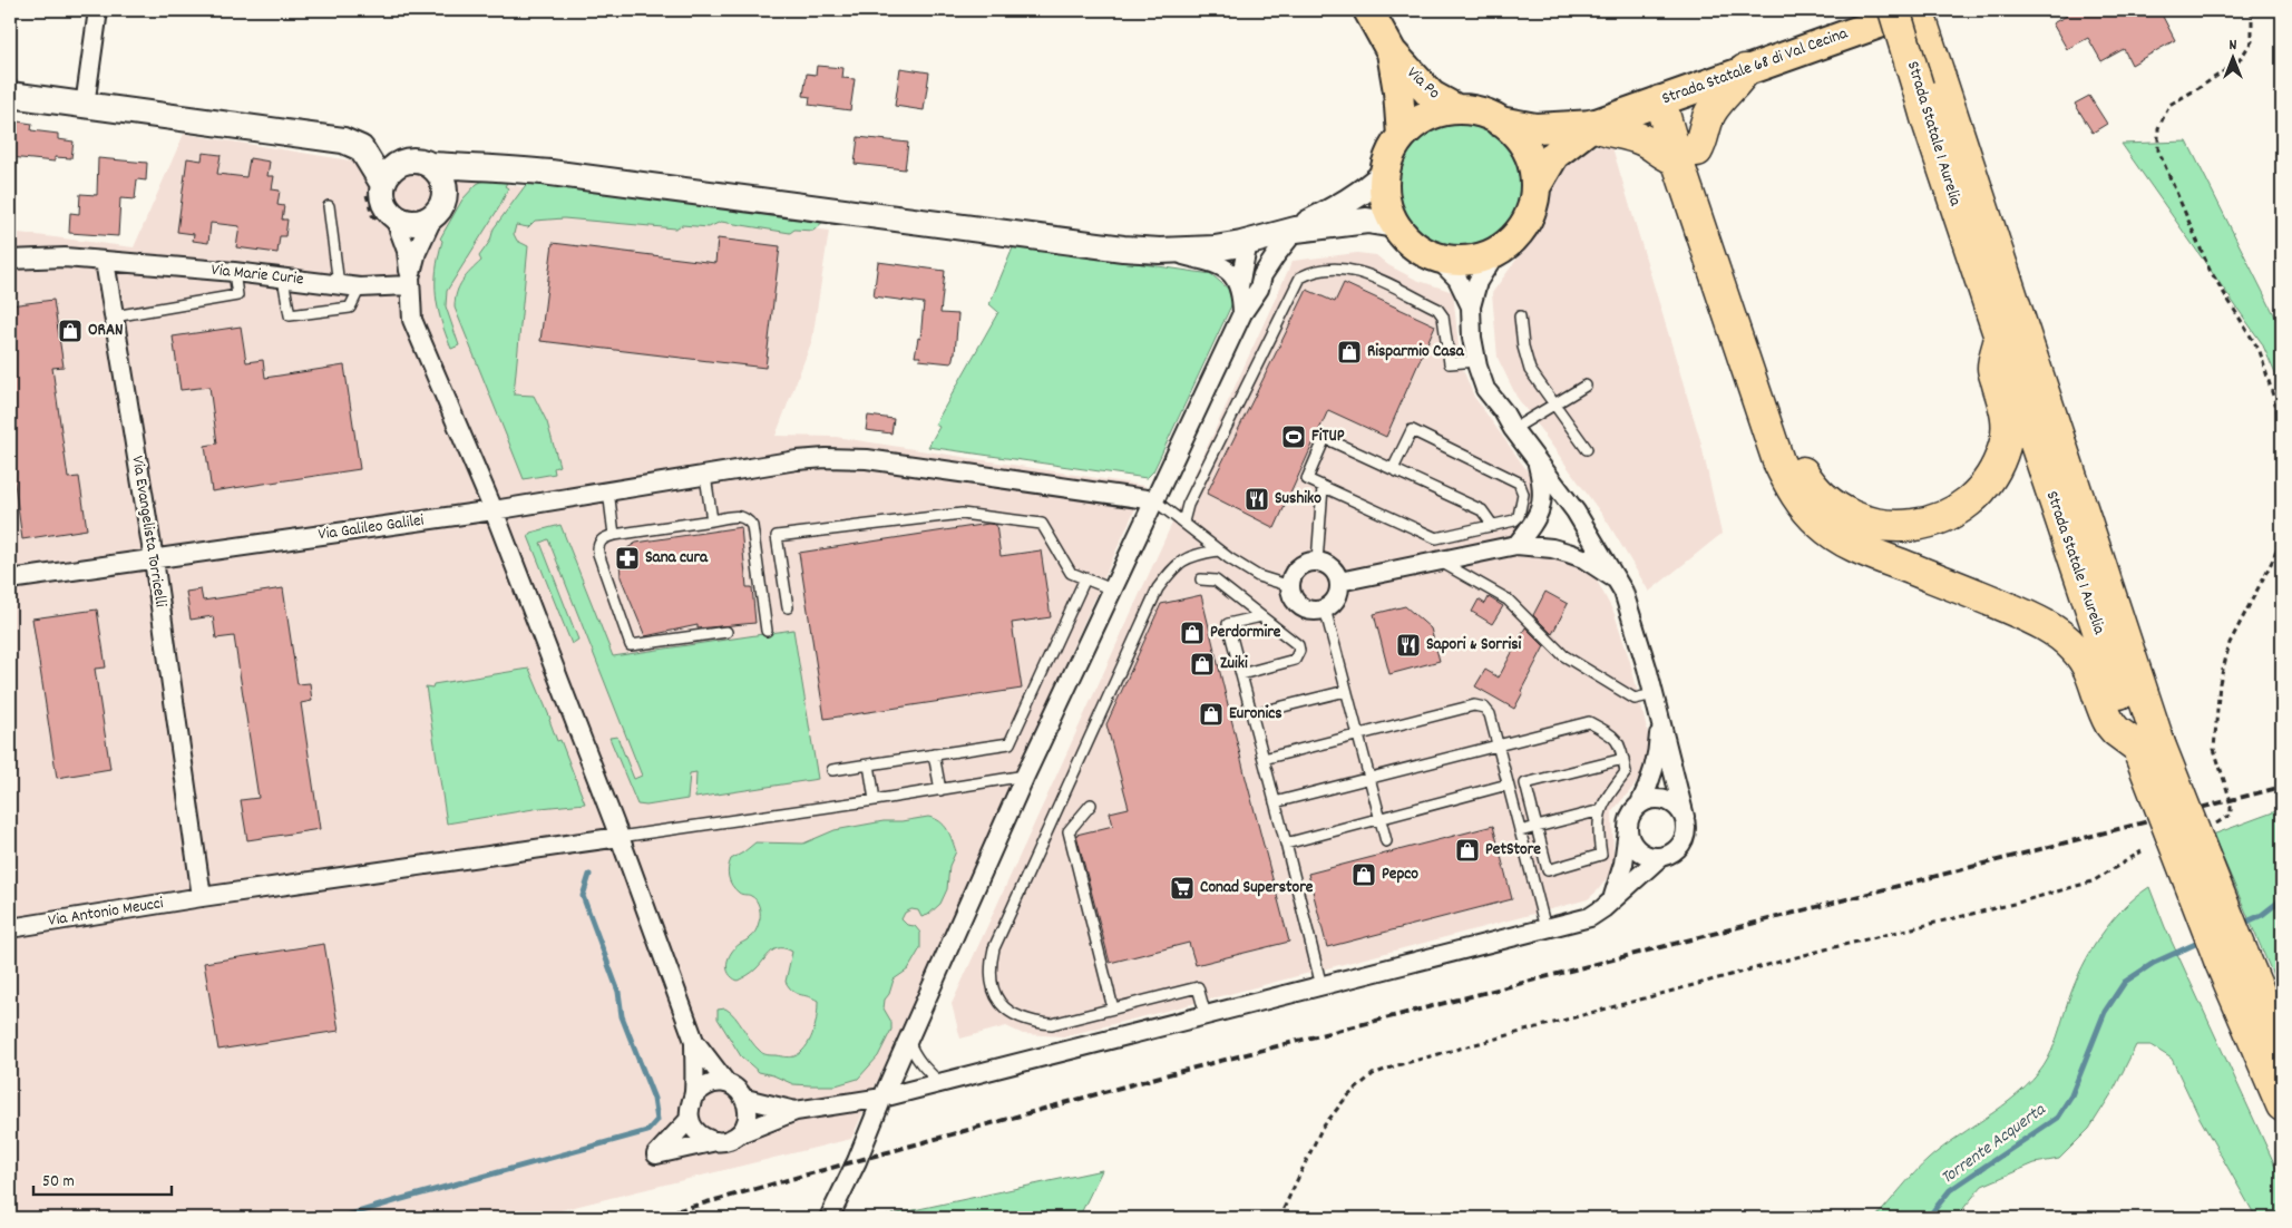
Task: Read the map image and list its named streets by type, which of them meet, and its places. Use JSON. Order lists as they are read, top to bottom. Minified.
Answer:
{"streets":{"highway":["Strada Statale 1 Aurelia"],"main road":["Strada Statale 68 di Val Cecina","Via Po"],"street":["Via Marie Curie","Via Galileo Galilei","Via Evangelista Torricelli","Via Antonio Meucci"]},"crossings":[["Strada Statale 68 di Val Cecina","Via Po"],["Strada Statale 68 di Val Cecina","Strada Statale 1 Aurelia"],["Via Marie Curie","Via Evangelista Torricelli"],["Via Galileo Galilei","Via Evangelista Torricelli"],["Via Evangelista Torricelli","Via Antonio Meucci"]],"water":["Torrente Acquerta"],"places":{"shop":["ORAN","Risparmio Casa","Perdormire","Zuiki","Euronics","PetStore","Pepco"],"sports":["FiTUP"],"restaurant":["Sushiko","Sapori & Sorrisi"],"pharmacy":["Sana cura"],"supermarket":["Conad Superstore"]},"scale_bar":"50 m","north":"top"}
